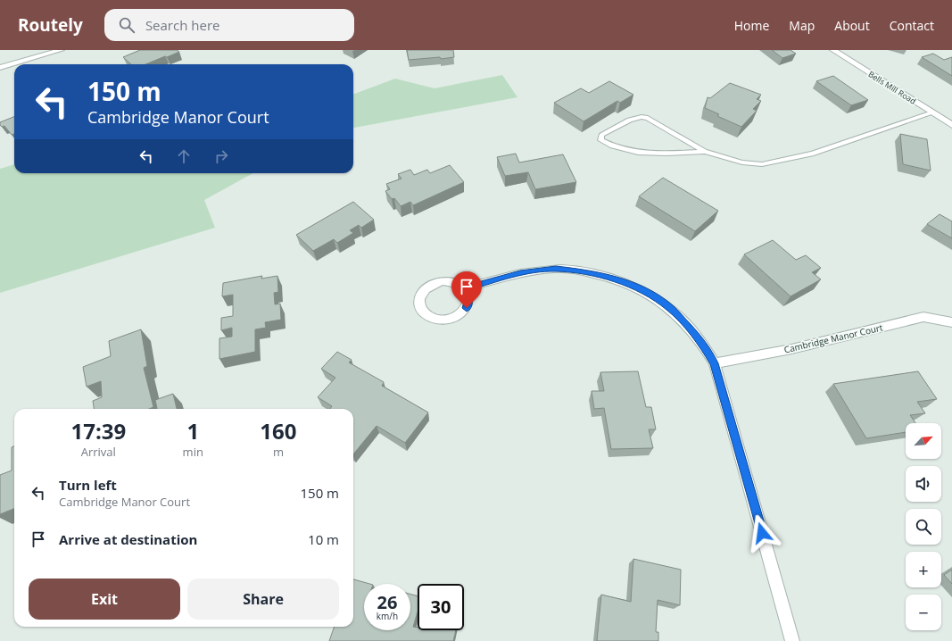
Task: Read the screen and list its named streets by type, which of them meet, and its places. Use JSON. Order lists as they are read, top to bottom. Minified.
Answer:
{"streets":{"street":["Bells Mill Road","Cambridge Manor Court"]},"north":"top right","page":{"header":"Routely","search":"Search here","nav":["Home","Map","About","Contact"],"turn":["150 m","Cambridge Manor Court"],"eta":["17:39","Arrival","1","min","160","m"],"map_buttons":["+","−"],"list":[{"name":"Turn left","note":"Cambridge Manor Court","value":"150 m"},{"name":"Arrive at destination","value":"10 m"}],"buttons":["Exit","Share"],"speed":"26 km/h","limit":"30"}}
